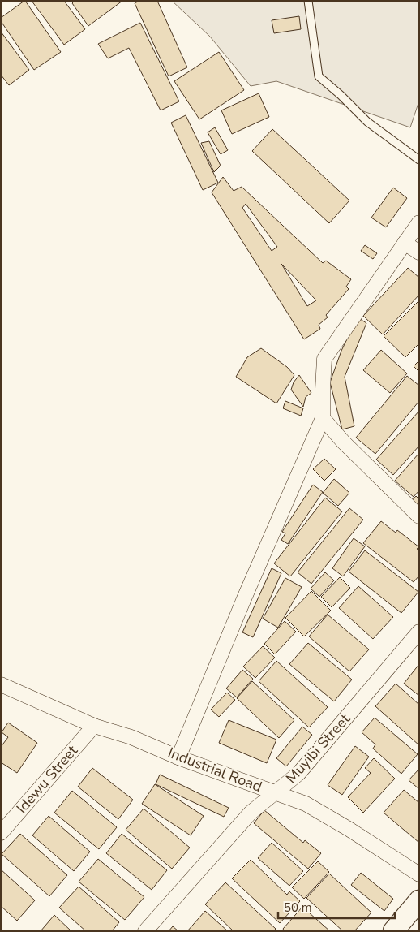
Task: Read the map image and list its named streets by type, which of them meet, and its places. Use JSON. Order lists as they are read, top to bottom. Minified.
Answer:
{"streets":{"street":["Muyibi Street","Industrial Road","Idewu Street"]},"crossings":[["Muyibi Street","Industrial Road"],["Industrial Road","Idewu Street"]],"scale_bar":"50 m"}
